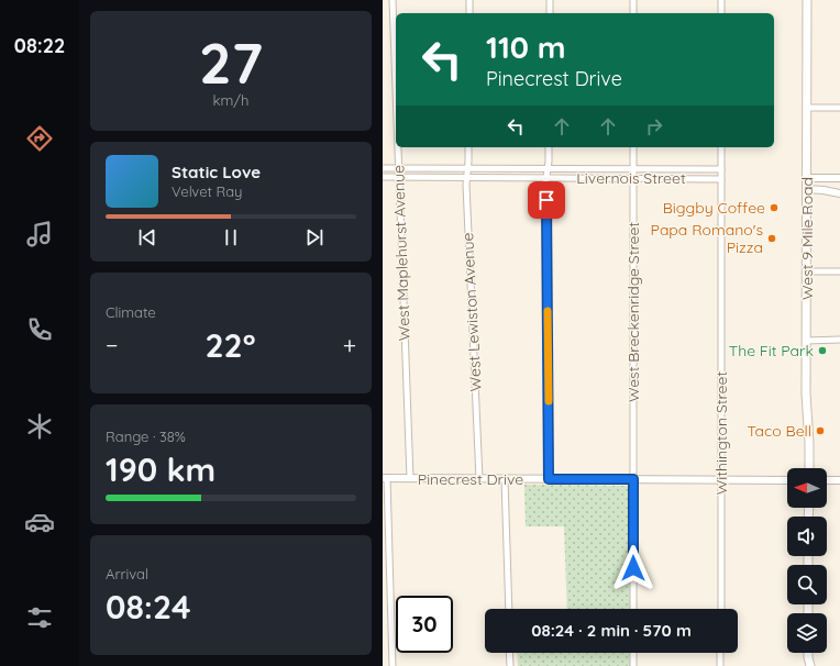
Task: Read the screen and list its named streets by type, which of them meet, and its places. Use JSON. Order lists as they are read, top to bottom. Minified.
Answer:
{"streets":{"main road":["West 9 Mile Road"],"street":["Livernois Street","West Maplehurst Avenue","West Lewiston Avenue","West Breckenridge Street","Withington Street","Pinecrest Drive"]},"crossings":[["Livernois Street","West Maplehurst Avenue"],["Livernois Street","West Lewiston Avenue"],["Livernois Street","West Breckenridge Street"],["Livernois Street","Withington Street"],["West Maplehurst Avenue","Pinecrest Drive"],["West Lewiston Avenue","Pinecrest Drive"],["West Breckenridge Street","Pinecrest Drive"],["Withington Street","Pinecrest Drive"]],"places":["Biggby Coffee","Papa Romano's Pizza","The Fit Park","Taco Bell"],"north":"left","page":{"tabs":"08:22","tile":[["27","km/h"],"Climate",["Range · 38%","190 km"],["Arrival","08:24"]],"turn":["110 m","Pinecrest Drive"],"song":["Static Love","Velvet Ray"],"heat":["−","22°","+"],"limit":"30","trip":"08:24 · 2 min · 570 m"}}
